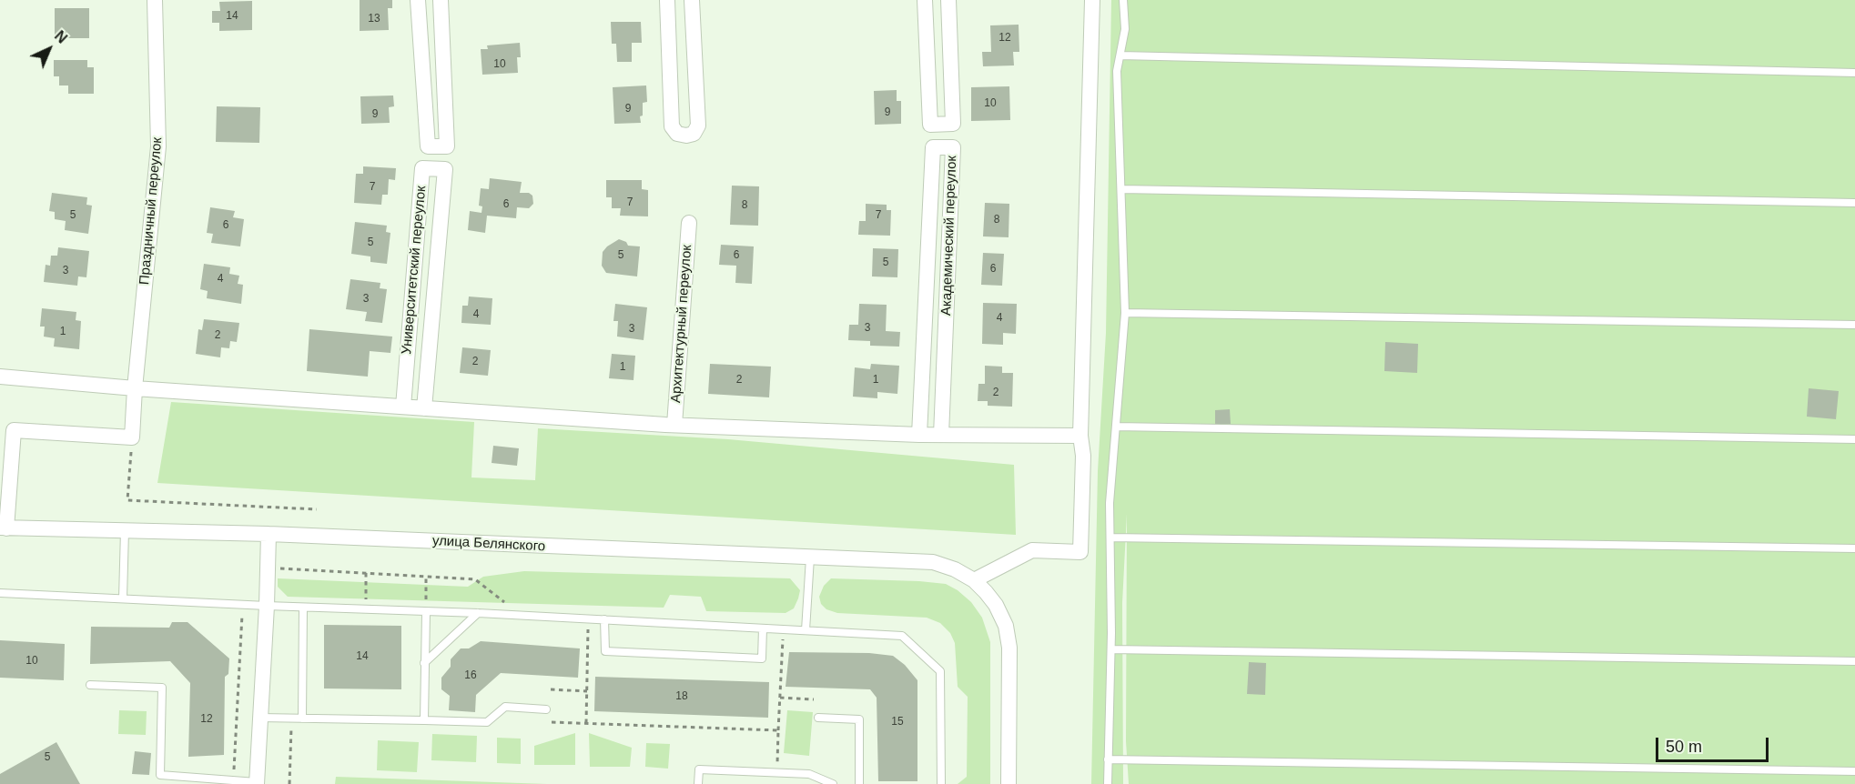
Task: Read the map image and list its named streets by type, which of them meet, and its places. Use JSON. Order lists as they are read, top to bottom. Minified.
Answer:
{"streets":{"street":["Праздничный переулок","Академический переулок","Университетский переулок","Архитектурный переулок","улица Белянского"]},"house_numbers":["14","13","12","10","10","9","9","9","7","7","6","8","5","7","8","6","5","5","6","5","6","3","4","3","4","4","3","3","1","2","2","1","2","1","2","14","10","16","18","12","15","5"],"scale_bar":"50 m","north":"top right"}
